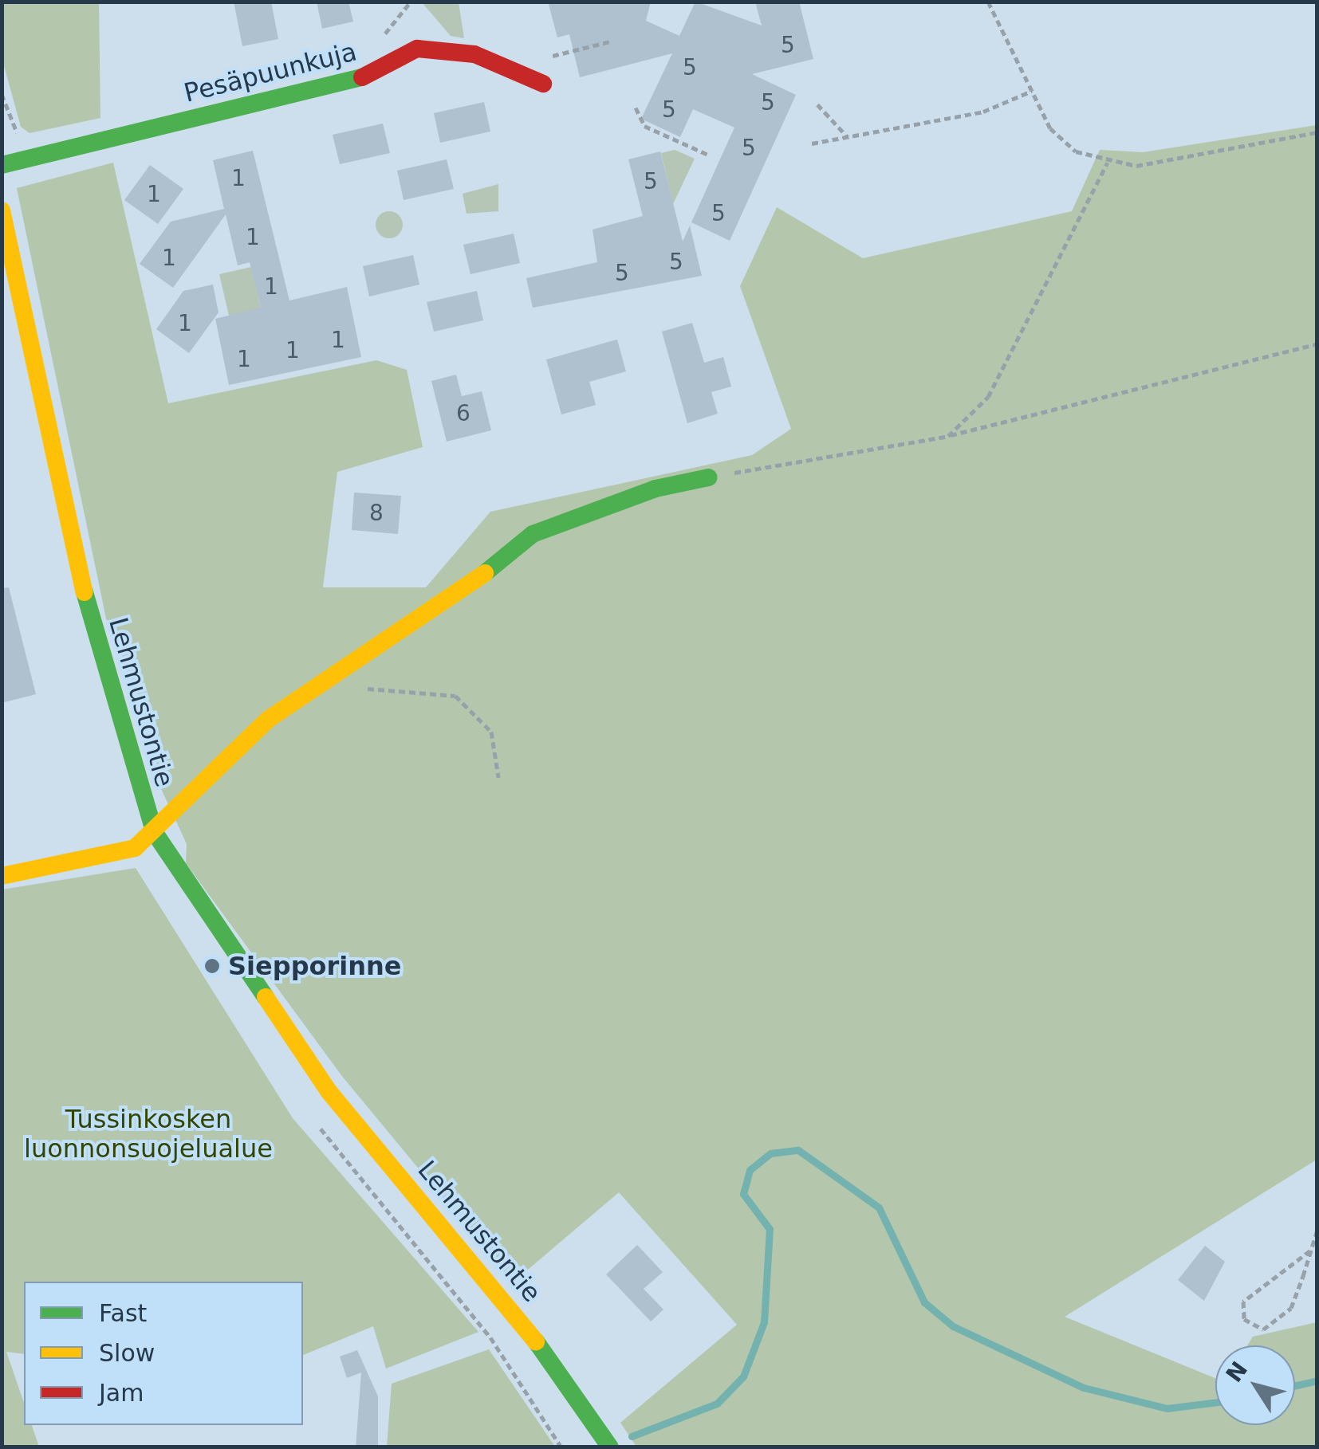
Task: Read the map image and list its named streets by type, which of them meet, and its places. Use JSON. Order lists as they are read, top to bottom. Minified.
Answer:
{"streets":{"main road":["Pesäpuunkuja","Lehmustontie"]},"parks":["Tussinkosken luonnonsuojelualue"],"places":["Siepporinne"],"house_numbers":["5","5","5","5","5","1","5","1","5","1","1","5","5","1","1","1","1","1","6","8"],"legend":["Fast","Slow","Jam"],"north":"top left"}
